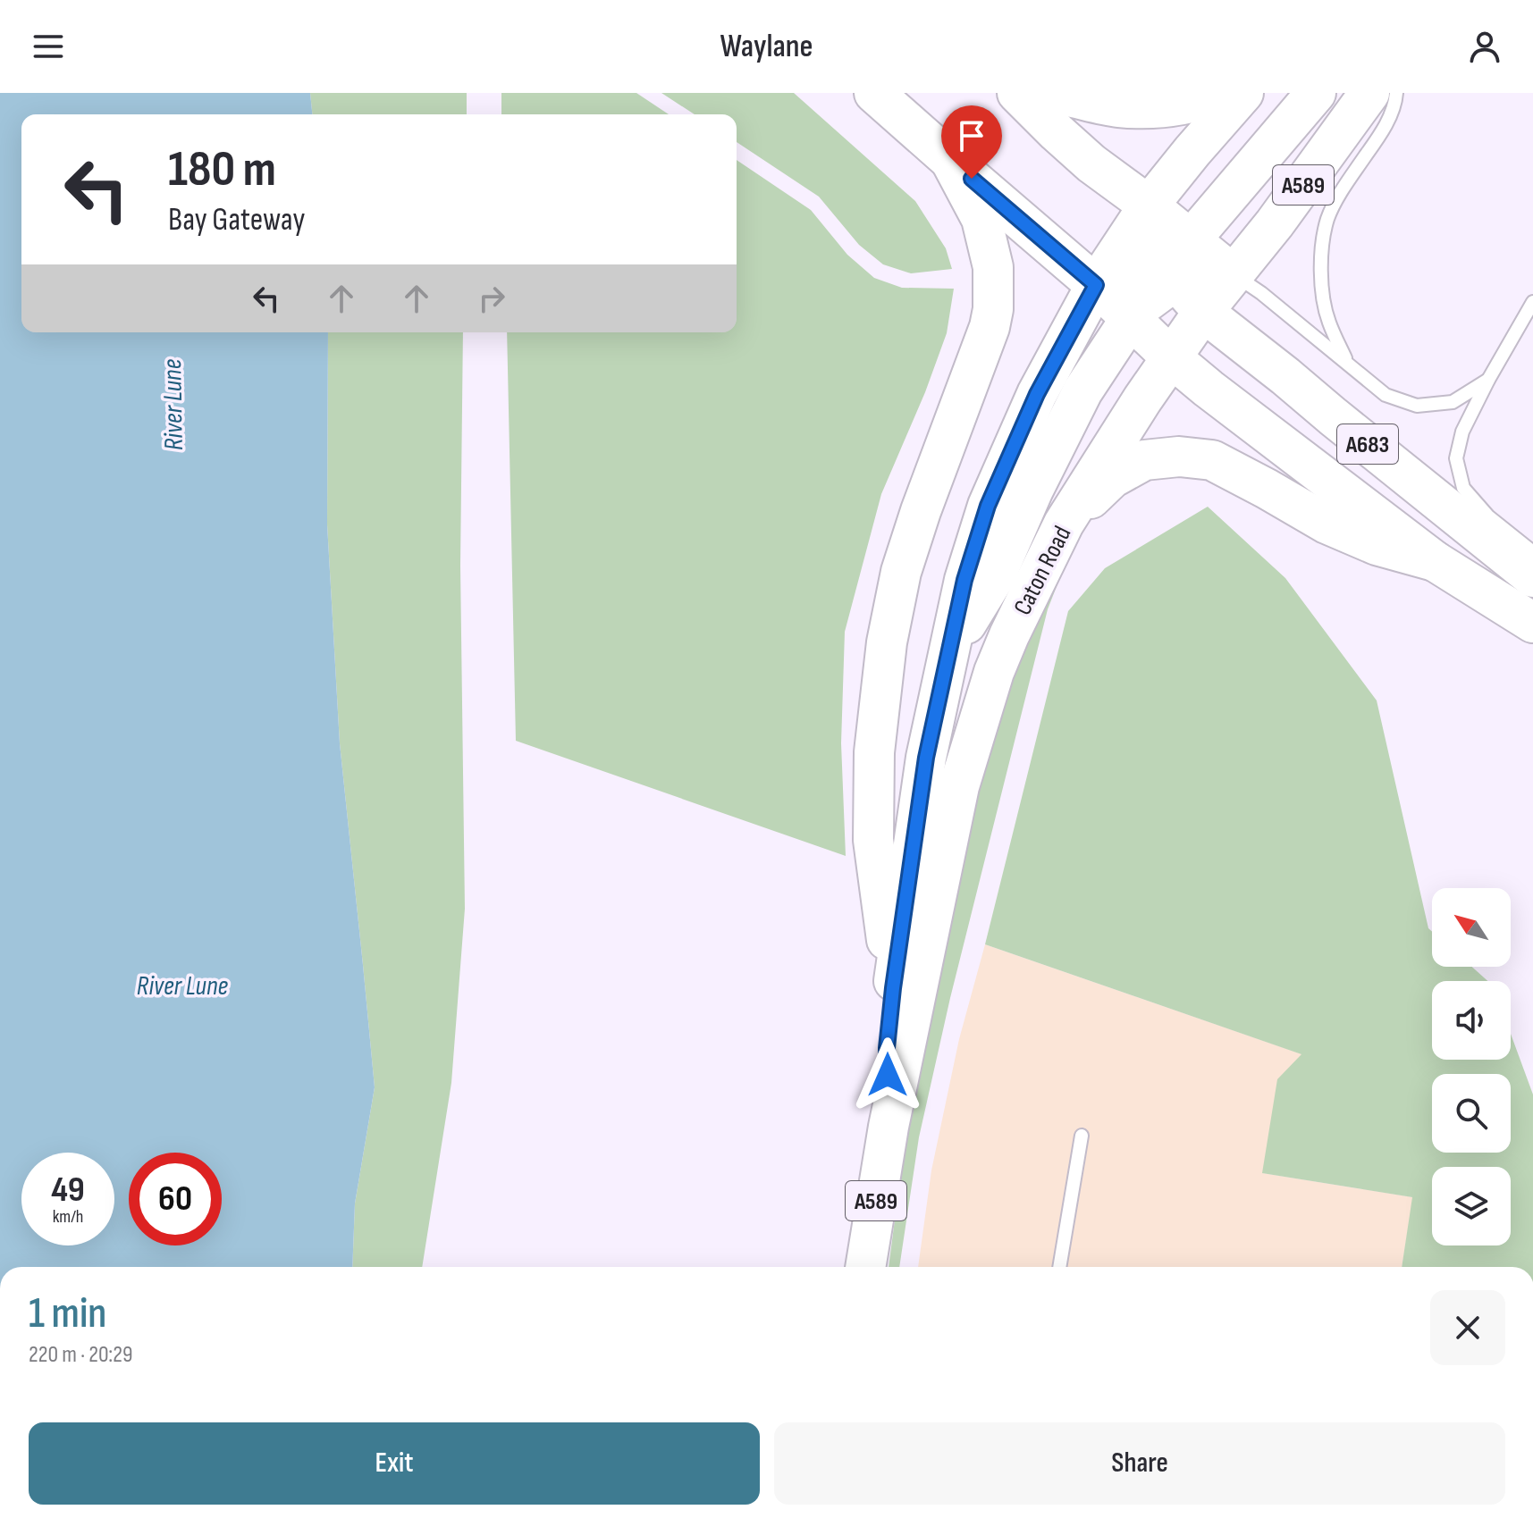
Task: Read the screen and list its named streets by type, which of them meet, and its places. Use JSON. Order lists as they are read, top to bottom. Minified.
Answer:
{"streets":{"main road":["A589","A683","Caton Road"]},"crossings":[["A683","Caton Road"]],"water":["River Lune"],"north":"top left","page":{"header":"Waylane","turn":["180 m","Bay Gateway"],"speed":"49 km/h","limit":"60","heading":["1 min","220 m · 20:29"],"buttons":["Exit","Share"]}}
